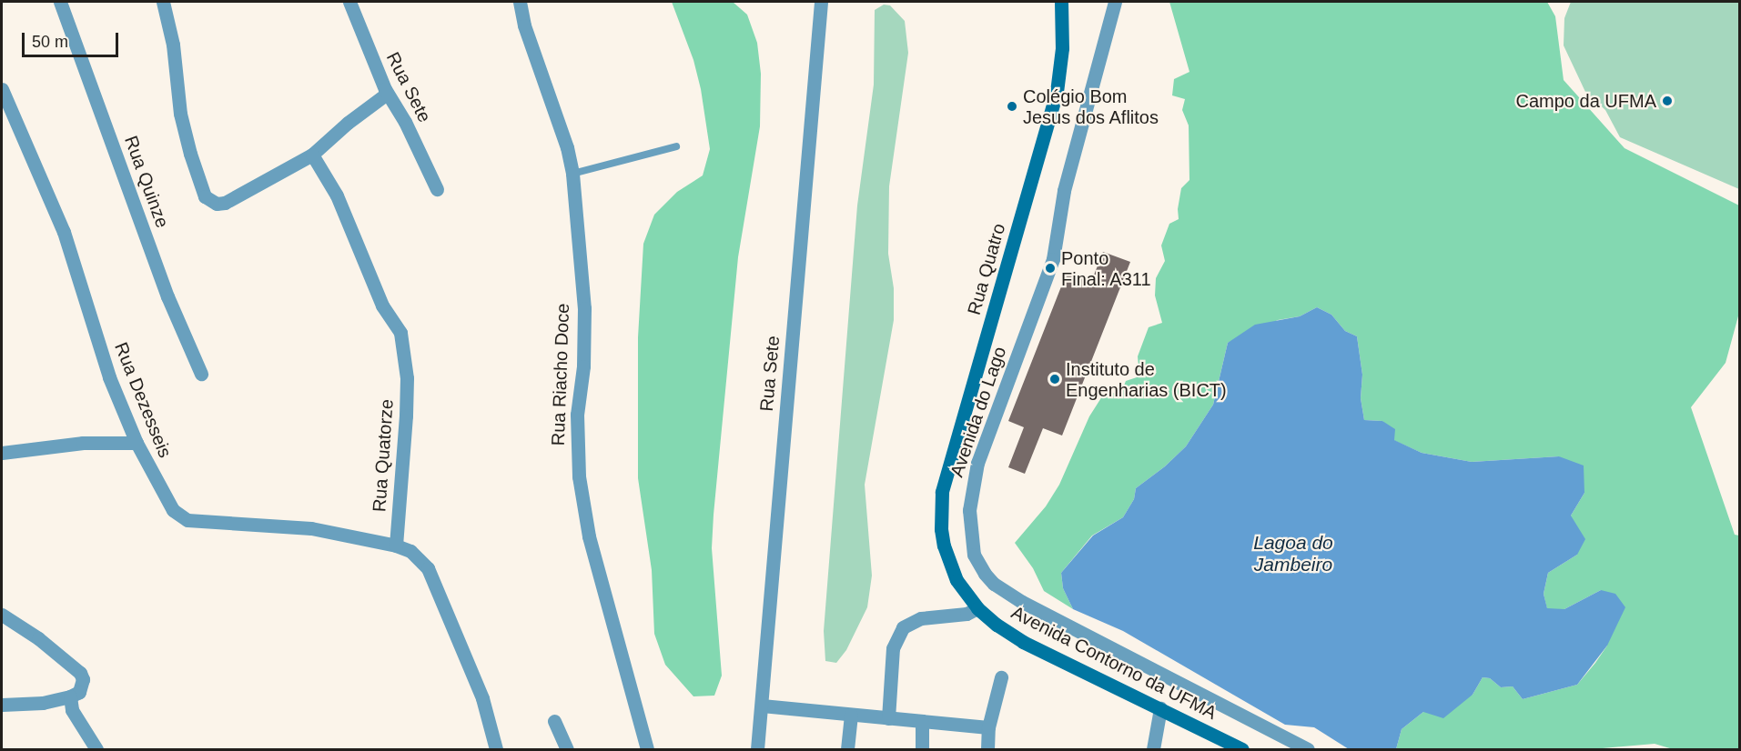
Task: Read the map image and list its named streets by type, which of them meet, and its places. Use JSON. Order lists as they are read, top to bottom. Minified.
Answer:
{"streets":{"main road":["Rua Quatro","Avenida Contorno da UFMA"],"street":["Rua Sete","Rua Quinze","Rua Riacho Doce","Rua Dezesseis","Avenida do Lago","Rua Quatorze"]},"crossings":[["Rua Quatro","Avenida Contorno da UFMA"],["Rua Dezesseis","Rua Quatorze"]],"water":["Lagoa do Jambeiro"],"places":["Campo da UFMA","Colégio Bom Jesus dos Aflitos","Ponto Final: A311","Instituto de Engenharias (BICT)"],"scale_bar":"50 m"}
